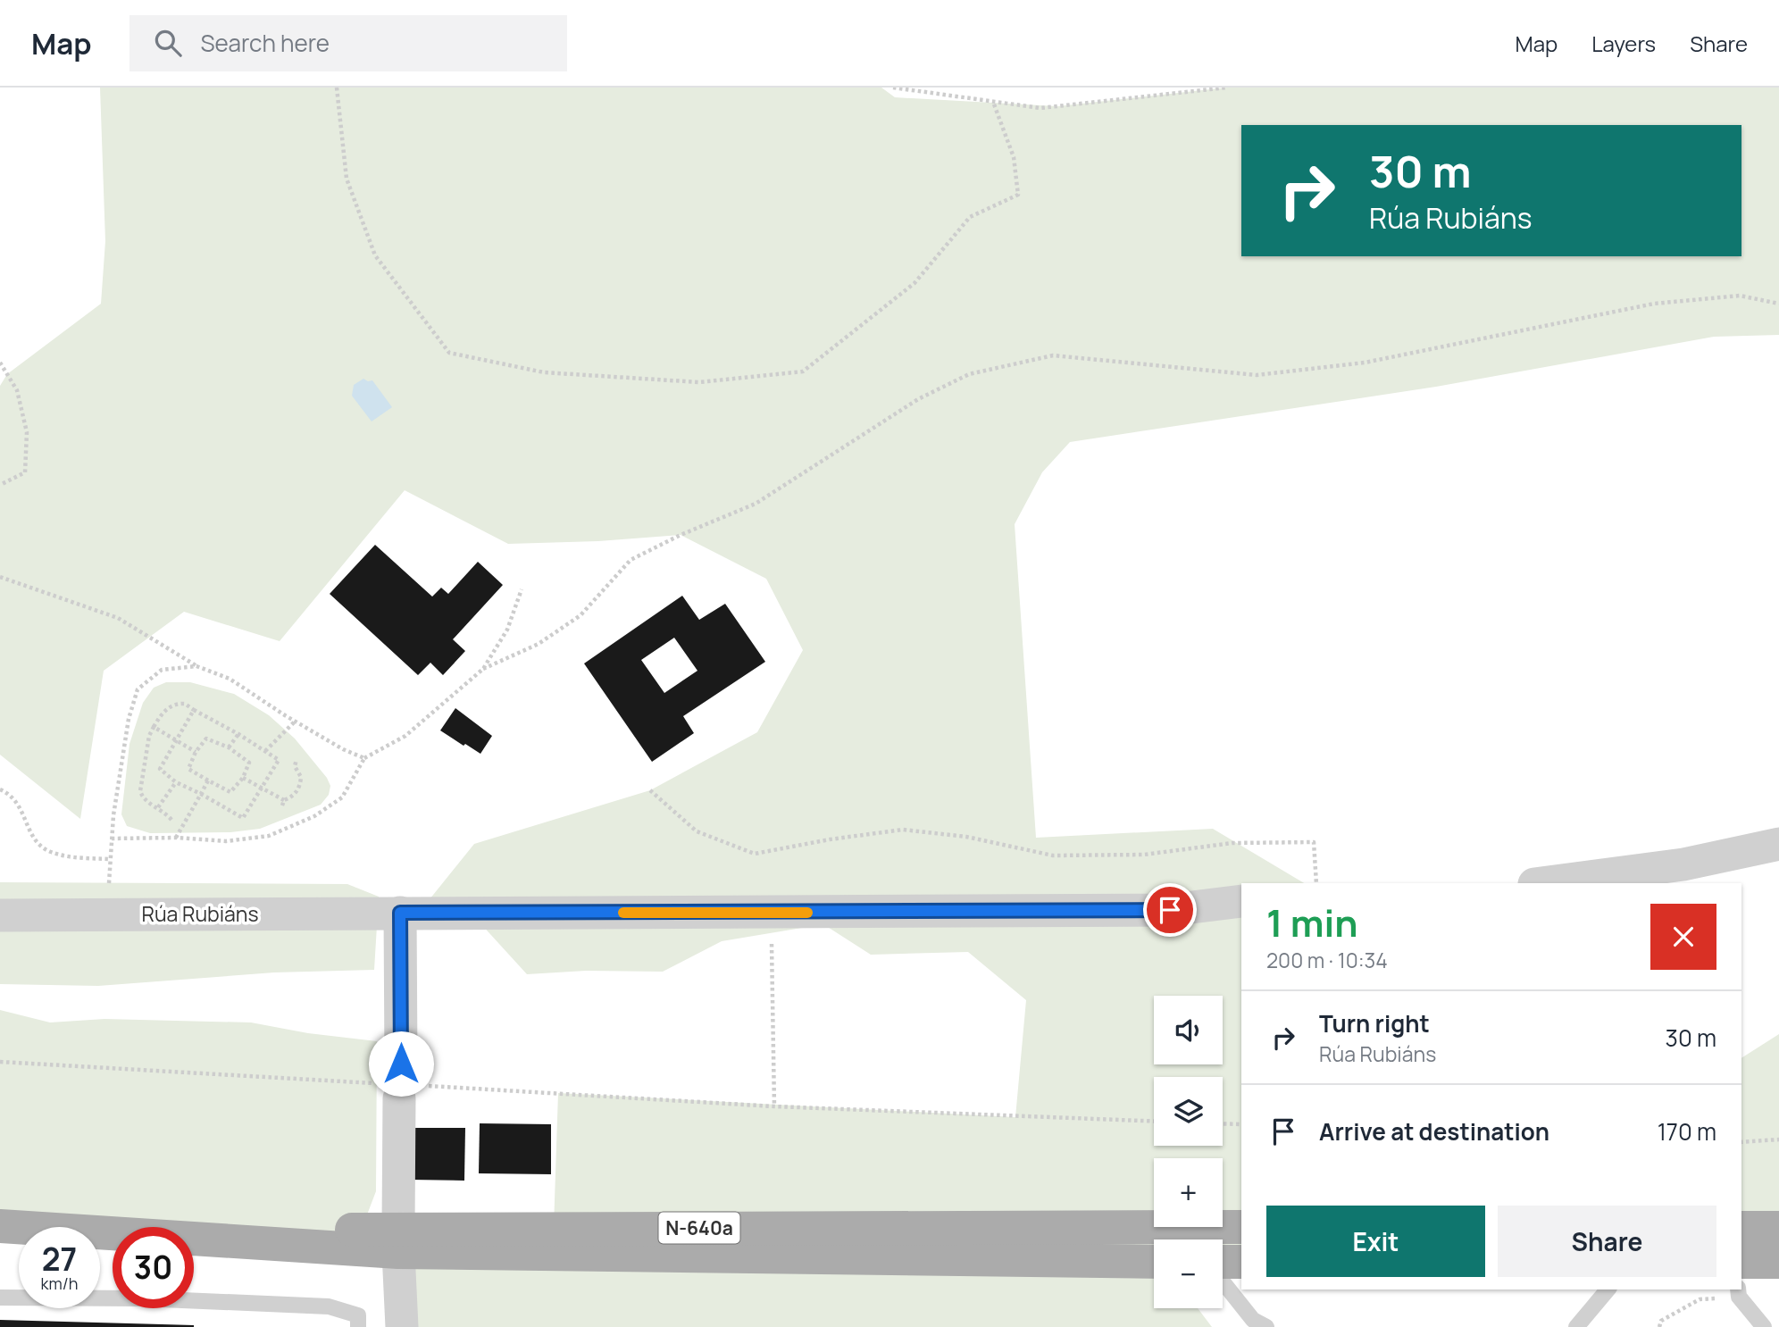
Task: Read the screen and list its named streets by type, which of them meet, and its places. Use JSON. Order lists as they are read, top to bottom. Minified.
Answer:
{"streets":{"main road":["N-640a"],"street":["Rúa Rubiáns"]},"page":{"header":"Map","search":"Search here","nav":["Map","Layers","Share"],"turn":["30 m","Rúa Rubiáns"],"heading":["1 min","200 m · 10:34"],"list":[{"name":"Turn right","note":"Rúa Rubiáns","value":"30 m"},{"name":"Arrive at destination","value":"170 m"}],"map_buttons":["+","−"],"buttons":["Exit","Share"],"speed":"27 km/h","limit":"30"}}
